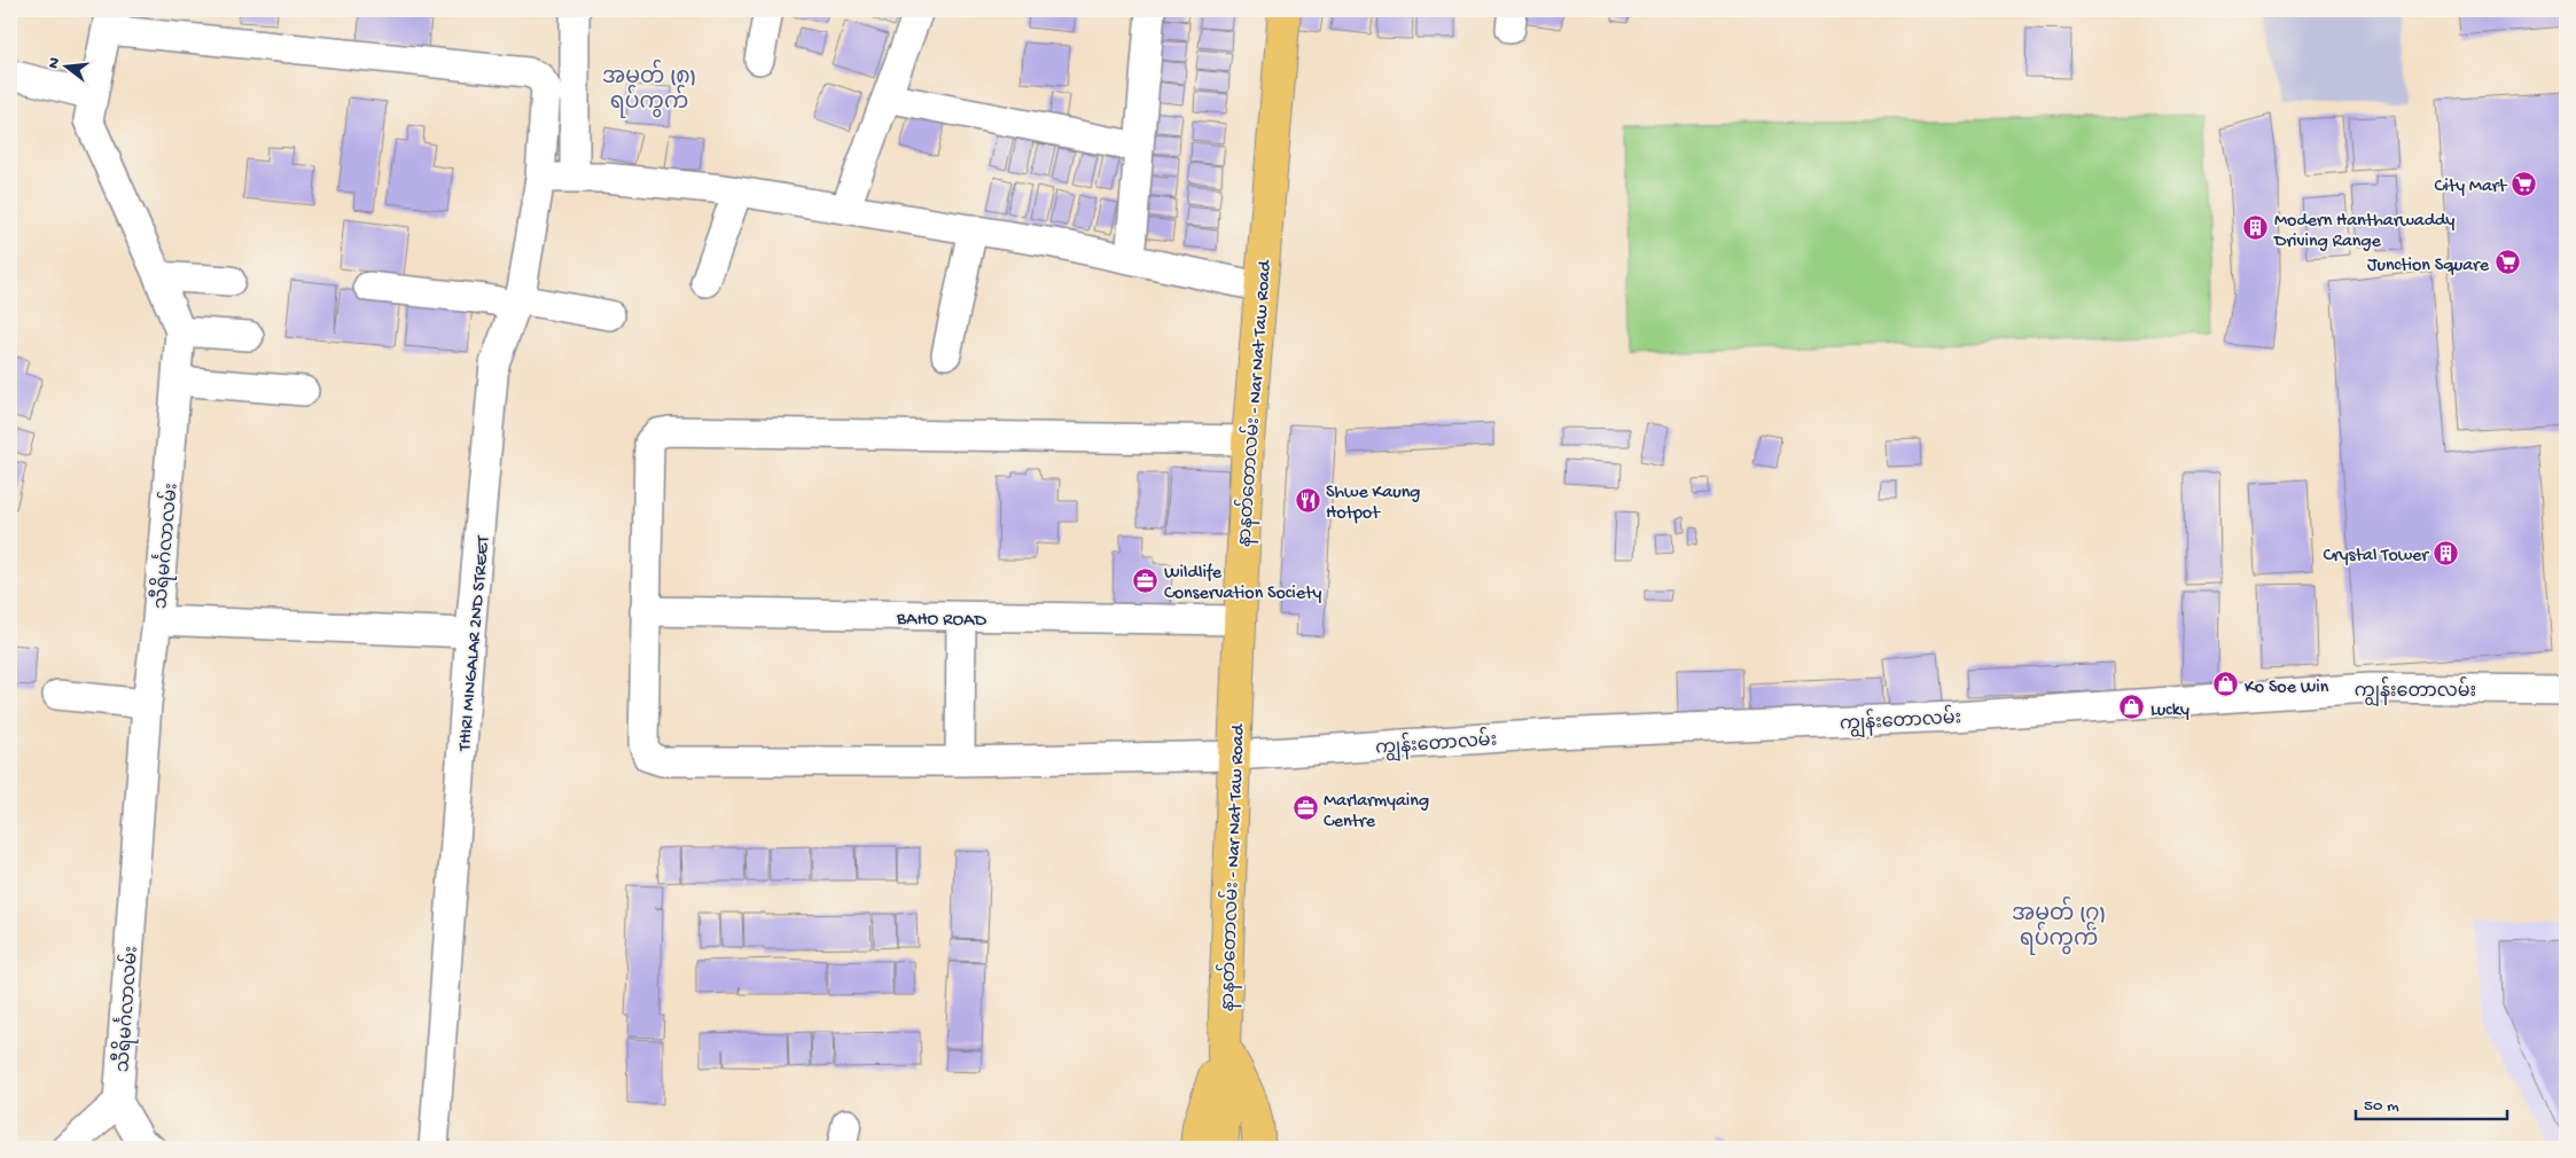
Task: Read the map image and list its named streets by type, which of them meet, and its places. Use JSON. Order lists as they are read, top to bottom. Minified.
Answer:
{"streets":{"main road":["နာနတ်တောလမ်း - Nar Nat Taw Road"],"street":["သီရိမင်္ဂလာလမ်း","BAHO ROAD","THIRI MINGALAR 2ND STREET","ကျွန်းတောလမ်း"]},"crossings":[["နာနတ်တောလမ်း - Nar Nat Taw Road","BAHO ROAD"],["နာနတ်တောလမ်း - Nar Nat Taw Road","ကျွန်းတောလမ်း"],["သီရိမင်္ဂလာလမ်း","THIRI MINGALAR 2ND STREET"],["BAHO ROAD","ကျွန်းတောလမ်း"]],"districts":["အမှတ် (၈) ရပ်ကွက်","အမှတ် (၇) ရပ်ကွက်"],"places":{"supermarket":["City Mart","Junction Square"],"building":["Modern Hantharwaddy Driving Range","Crystal Tower"],"restaurant":["Shwe Kaung Hotpot"],"office":["Wildlife Conservation Society","Marlarmyaing Centre"],"shop":["Ko Soe Win","Lucky"]},"scale_bar":"50 m","north":"left"}
